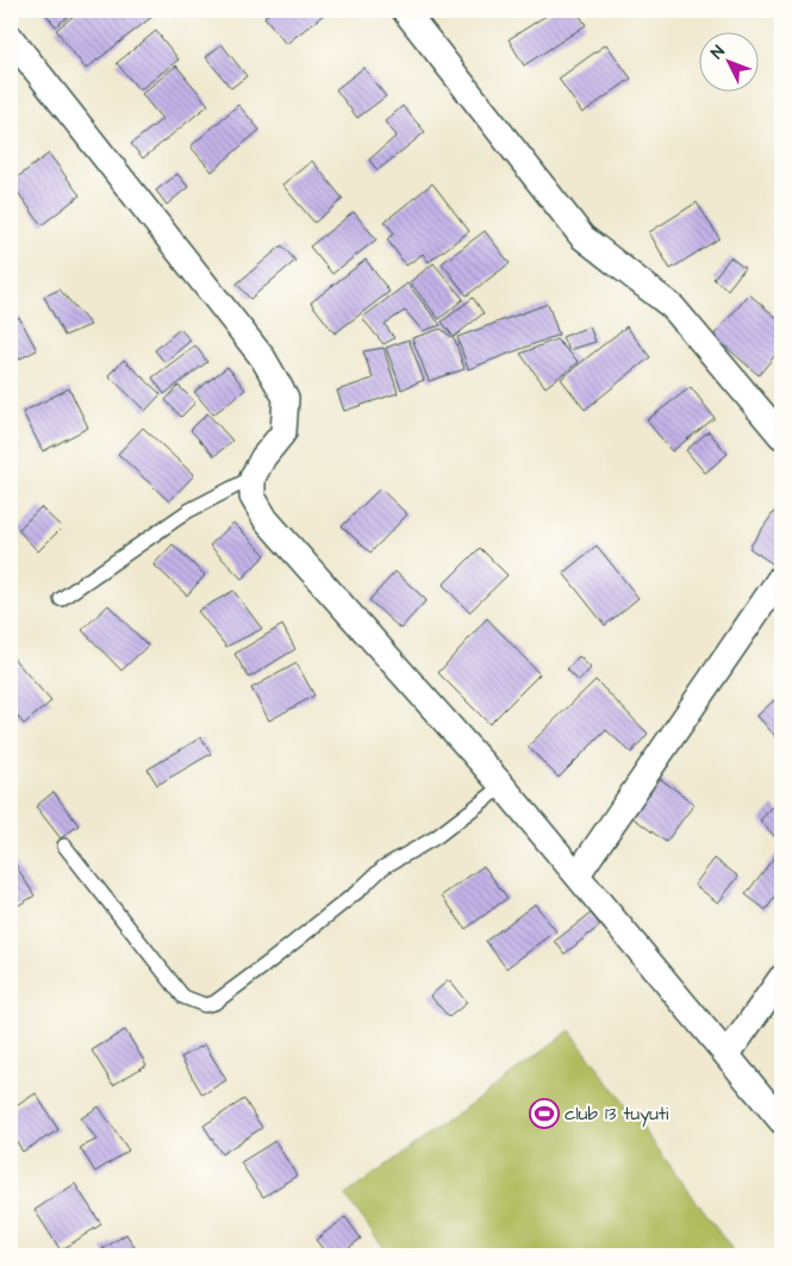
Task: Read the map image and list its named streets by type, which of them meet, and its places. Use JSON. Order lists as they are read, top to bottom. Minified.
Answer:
{"places":{"sports":["club 13 tuyuti"]},"north":"top left"}
